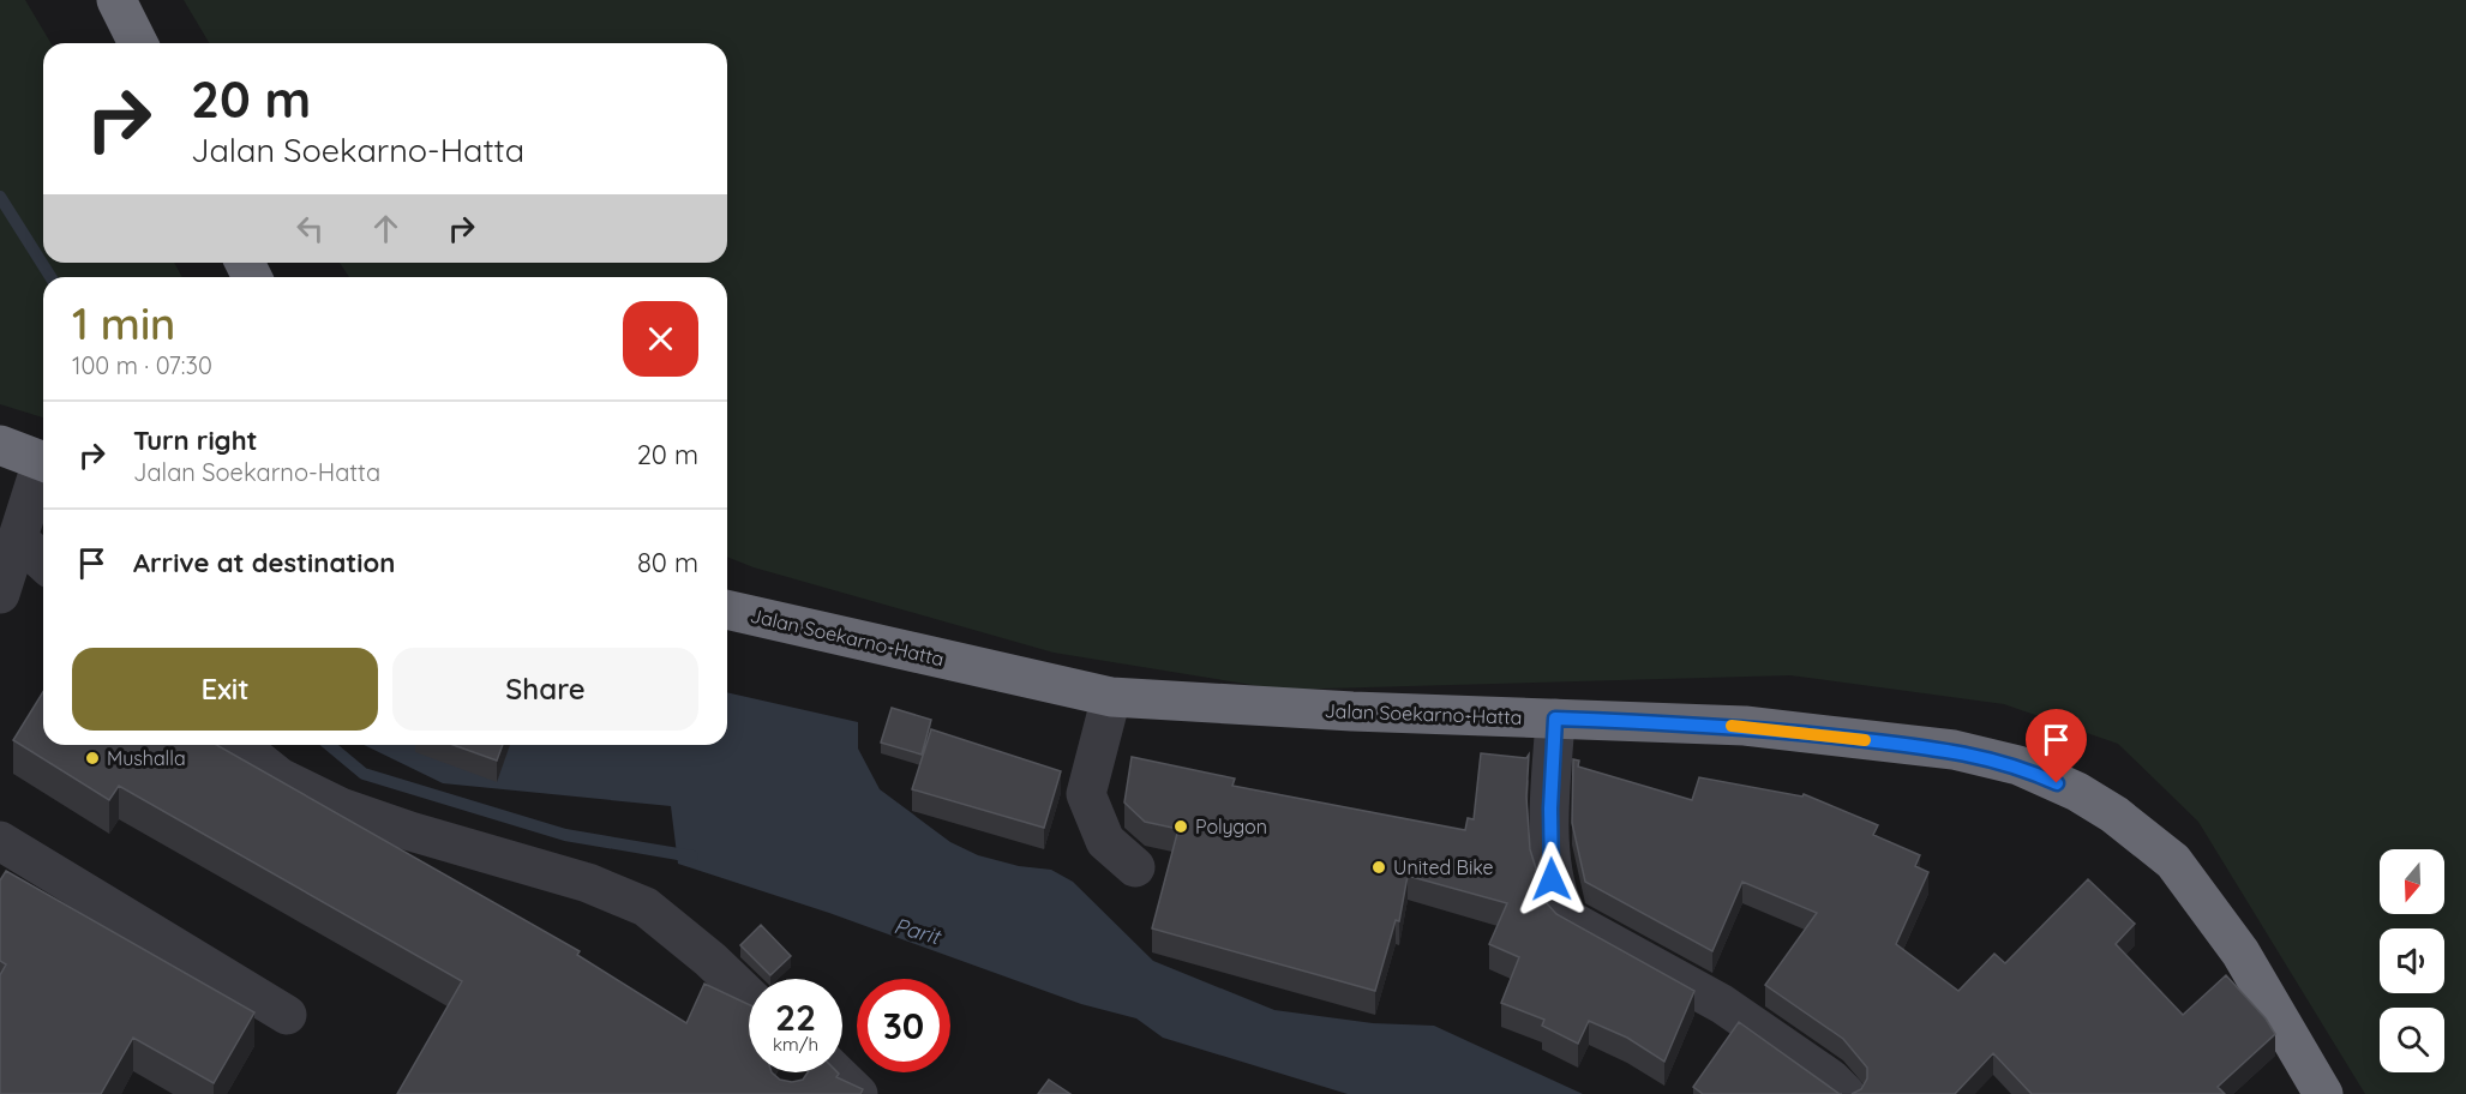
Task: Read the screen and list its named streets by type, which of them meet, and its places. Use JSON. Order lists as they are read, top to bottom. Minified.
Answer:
{"streets":{"highway":["Jalan Soekarno-Hatta"]},"water":["Parit"],"places":["Mushalla","Polygon","United Bike"],"north":"bottom","page":{"turn":["20 m","Jalan Soekarno-Hatta"],"heading":["1 min","100 m · 07:30"],"list":[{"name":"Turn right","note":"Jalan Soekarno-Hatta","value":"20 m"},{"name":"Arrive at destination","value":"80 m"}],"buttons":["Exit","Share"],"speed":"22 km/h","limit":"30"}}
